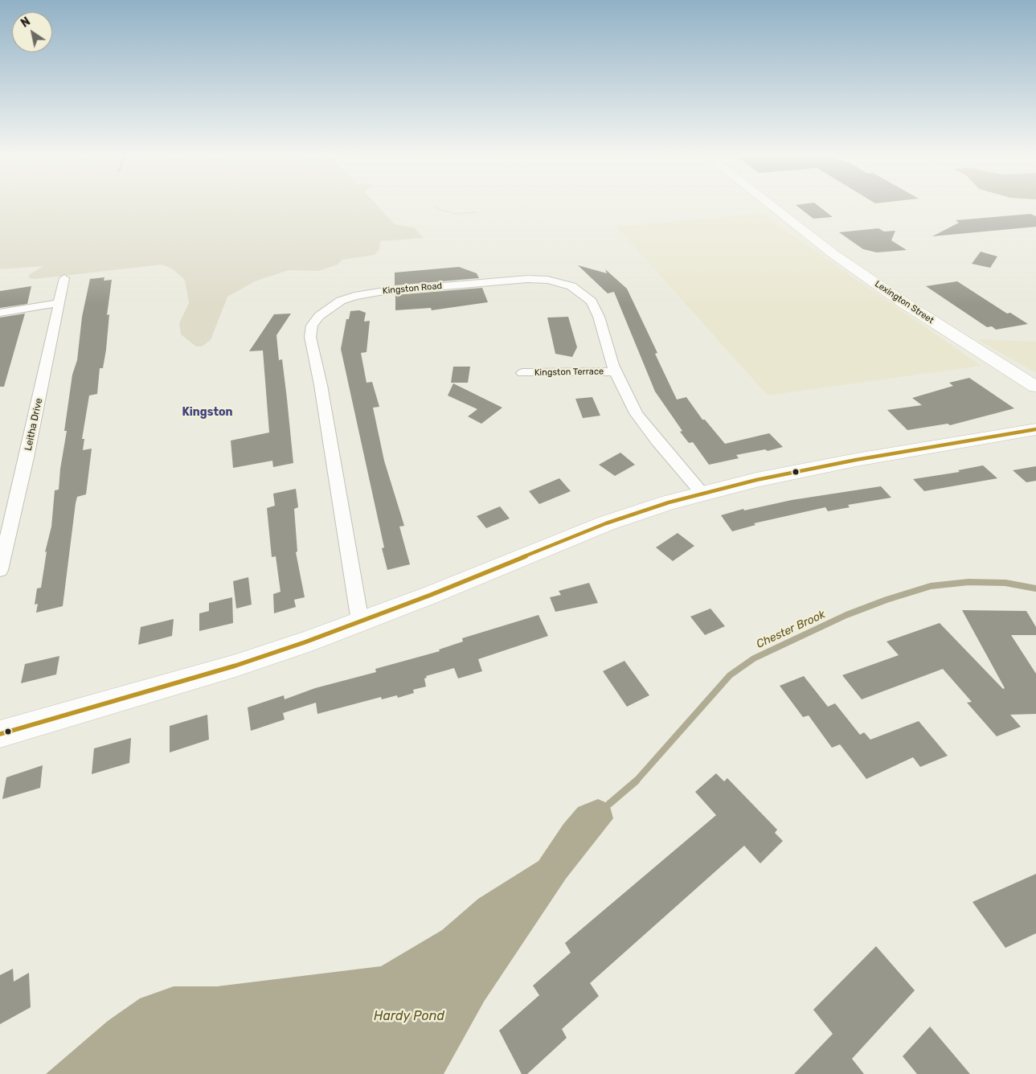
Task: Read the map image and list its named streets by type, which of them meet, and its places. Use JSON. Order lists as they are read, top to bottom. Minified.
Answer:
{"streets":{"main road":["Lexington Street"],"street":["Kingston Road","Kingston Terrace","Leitha Drive"]},"crossings":[["Kingston Road","Kingston Terrace"]],"districts":["Kingston"],"water":["Chester Brook","Hardy Pond"],"north":"top left"}
